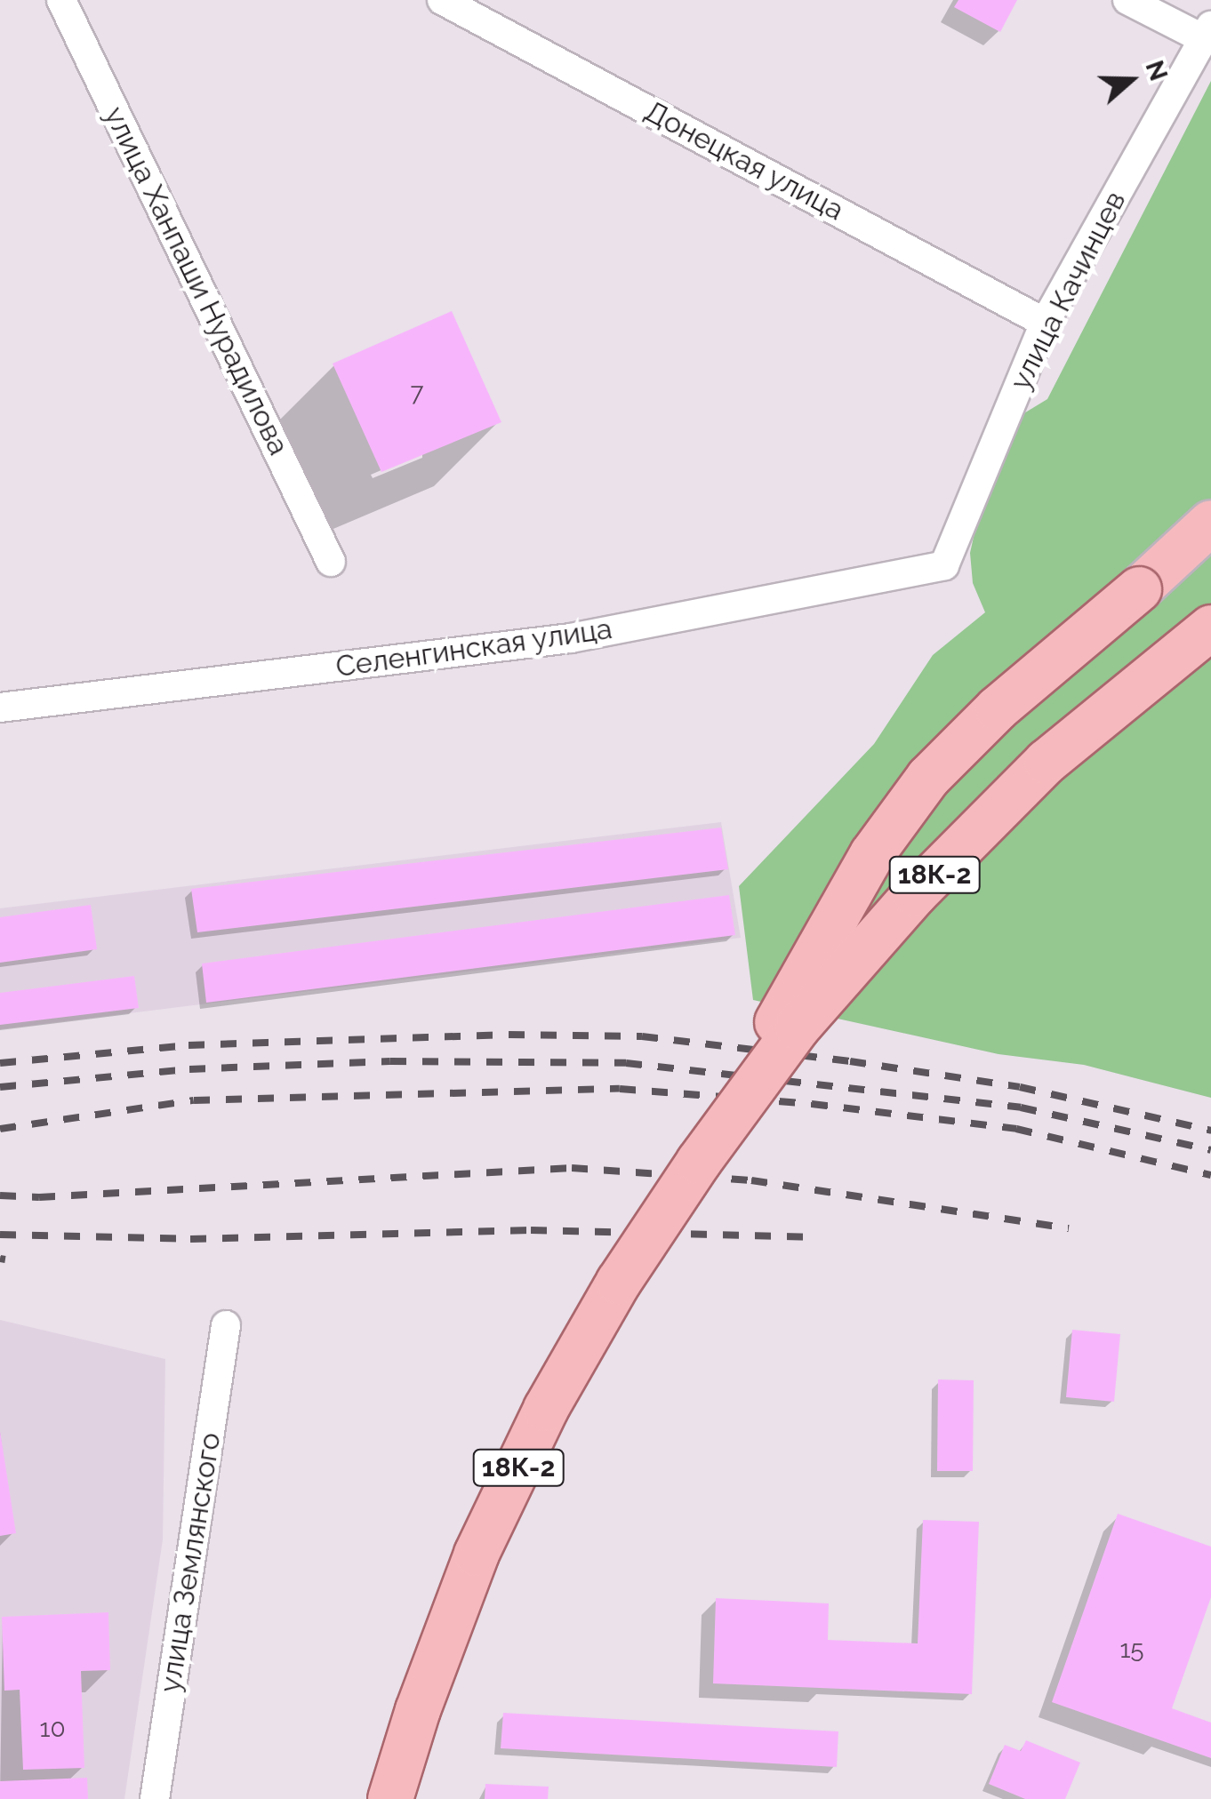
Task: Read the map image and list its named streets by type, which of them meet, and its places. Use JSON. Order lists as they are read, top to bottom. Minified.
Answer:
{"streets":{"main road":["18К-2"],"street":["Донецкая улица","улица Ханпаши Нурадилова","улица Качинцев","Селенгинская улица","улица Землянского"]},"crossings":[["Донецкая улица","улица Качинцев"],["улица Качинцев","Селенгинская улица"]],"house_numbers":["7","15","10"],"north":"right"}
